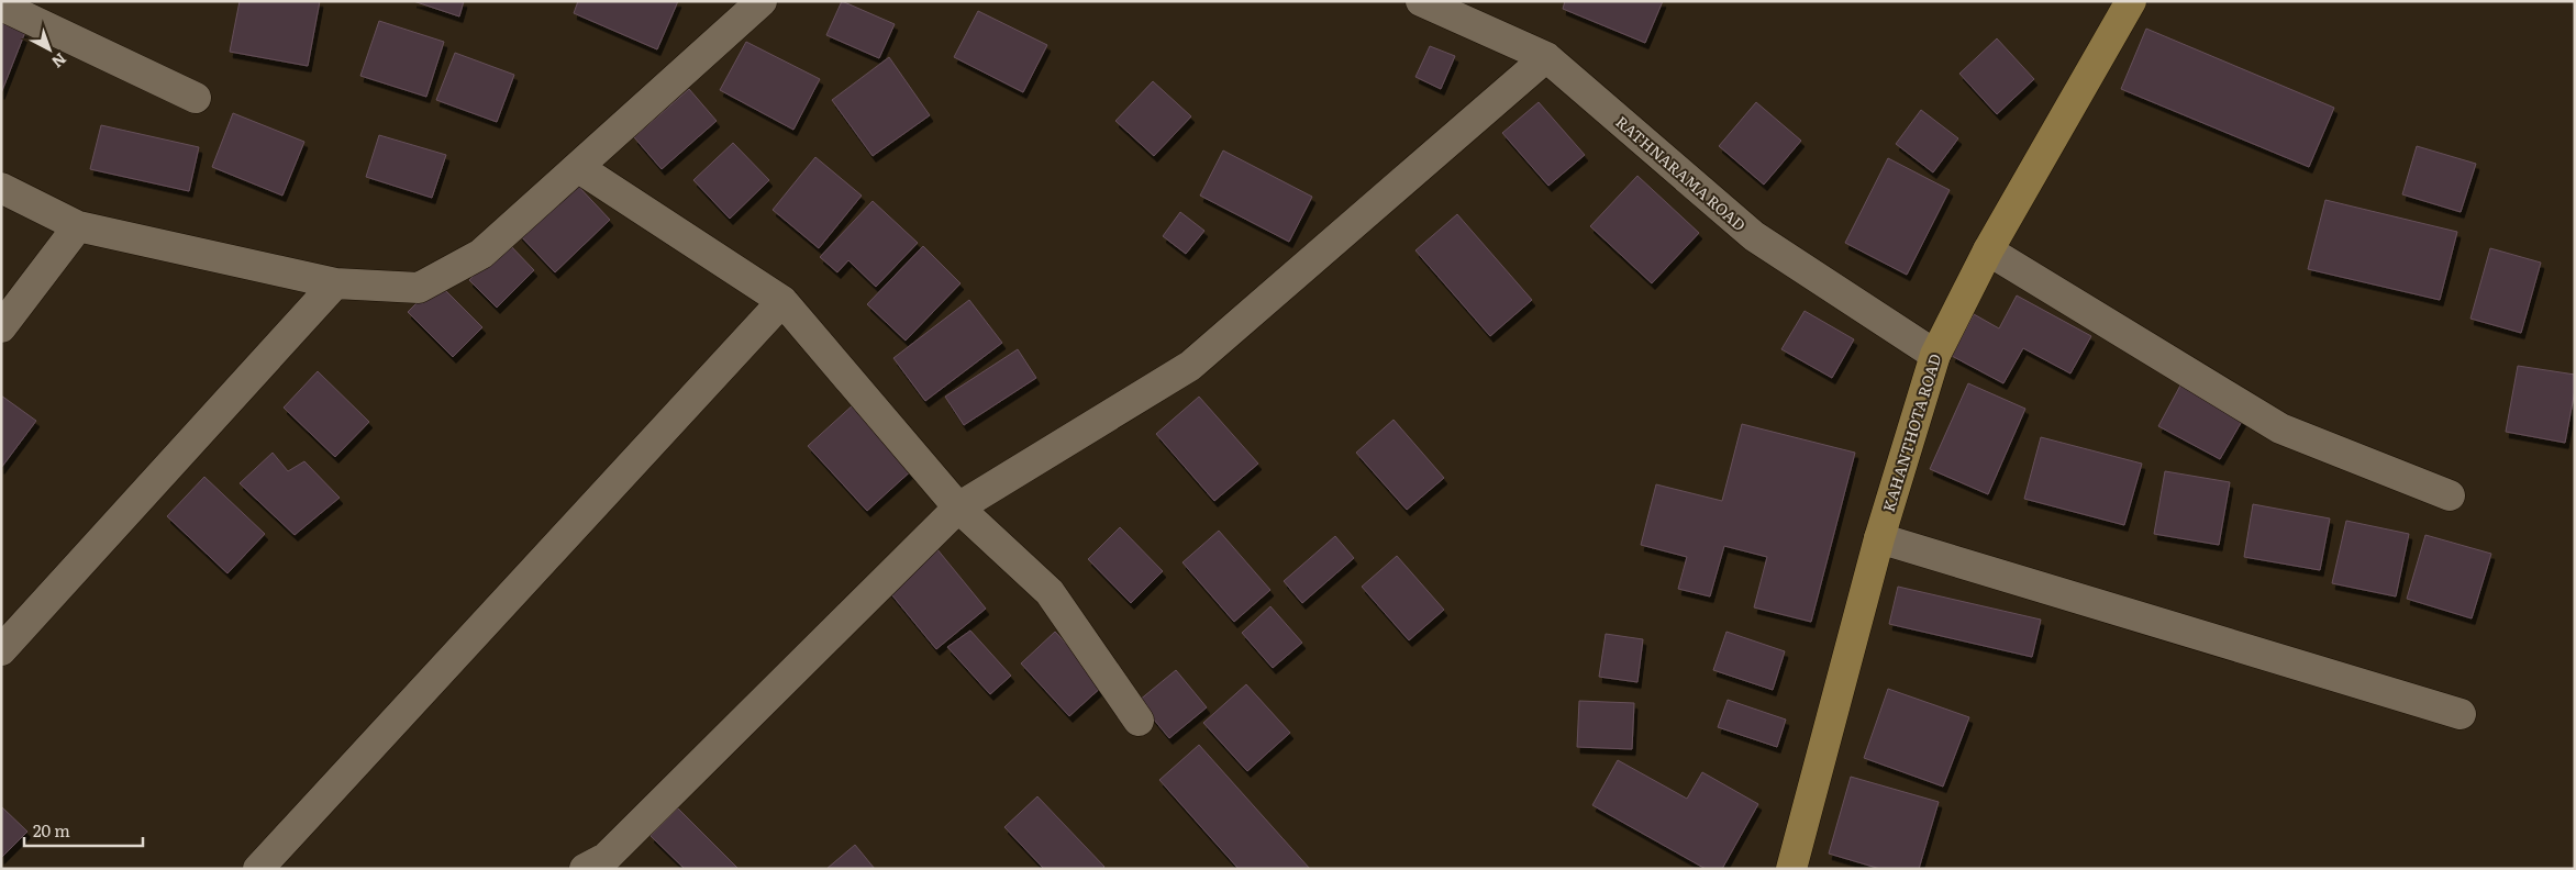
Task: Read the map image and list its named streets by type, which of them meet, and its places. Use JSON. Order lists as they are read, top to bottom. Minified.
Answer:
{"streets":{"main road":["KAHANTHOTA ROAD"],"street":["RATHNARAMA ROAD"]},"crossings":[["RATHNARAMA ROAD","KAHANTHOTA ROAD"]],"scale_bar":"20 m","north":"bottom right"}
